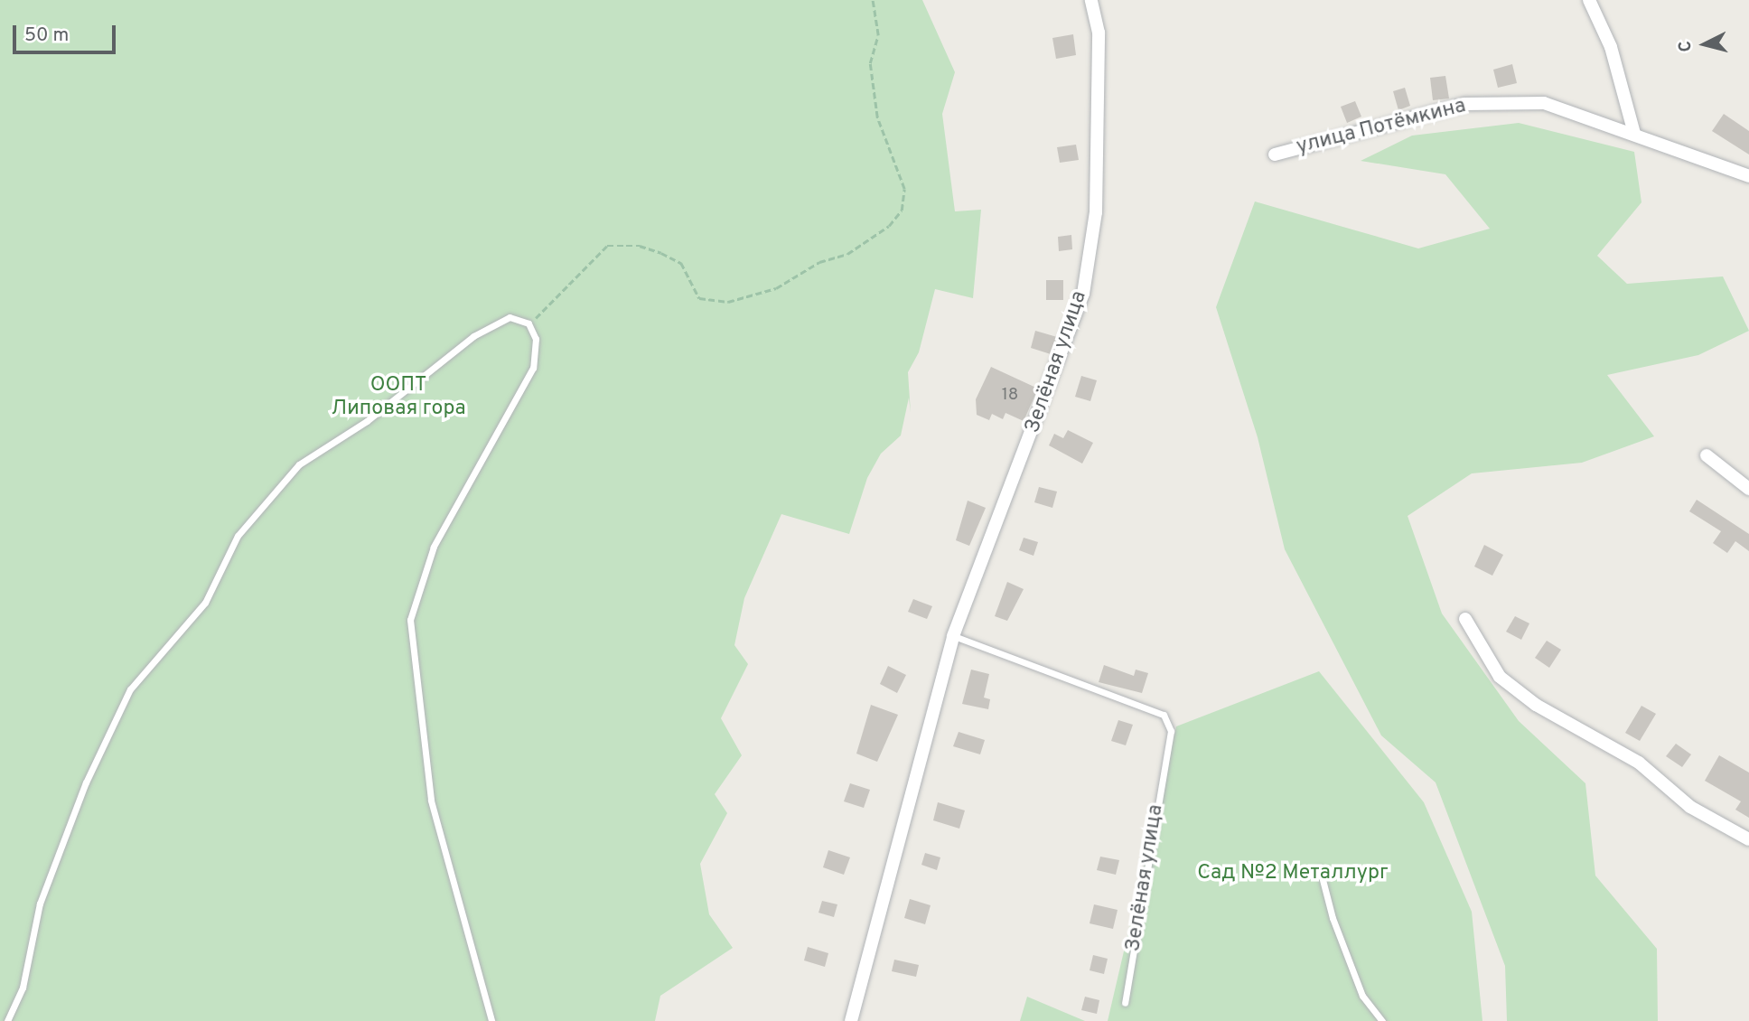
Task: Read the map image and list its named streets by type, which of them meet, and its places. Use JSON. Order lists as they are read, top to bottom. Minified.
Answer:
{"streets":{"street":["улица Потёмкина","Зелёная улица"]},"parks":["ООПТ Липовая гора","Сад №2 Металлург"],"house_numbers":["18"],"scale_bar":"50 m","north":"left"}
